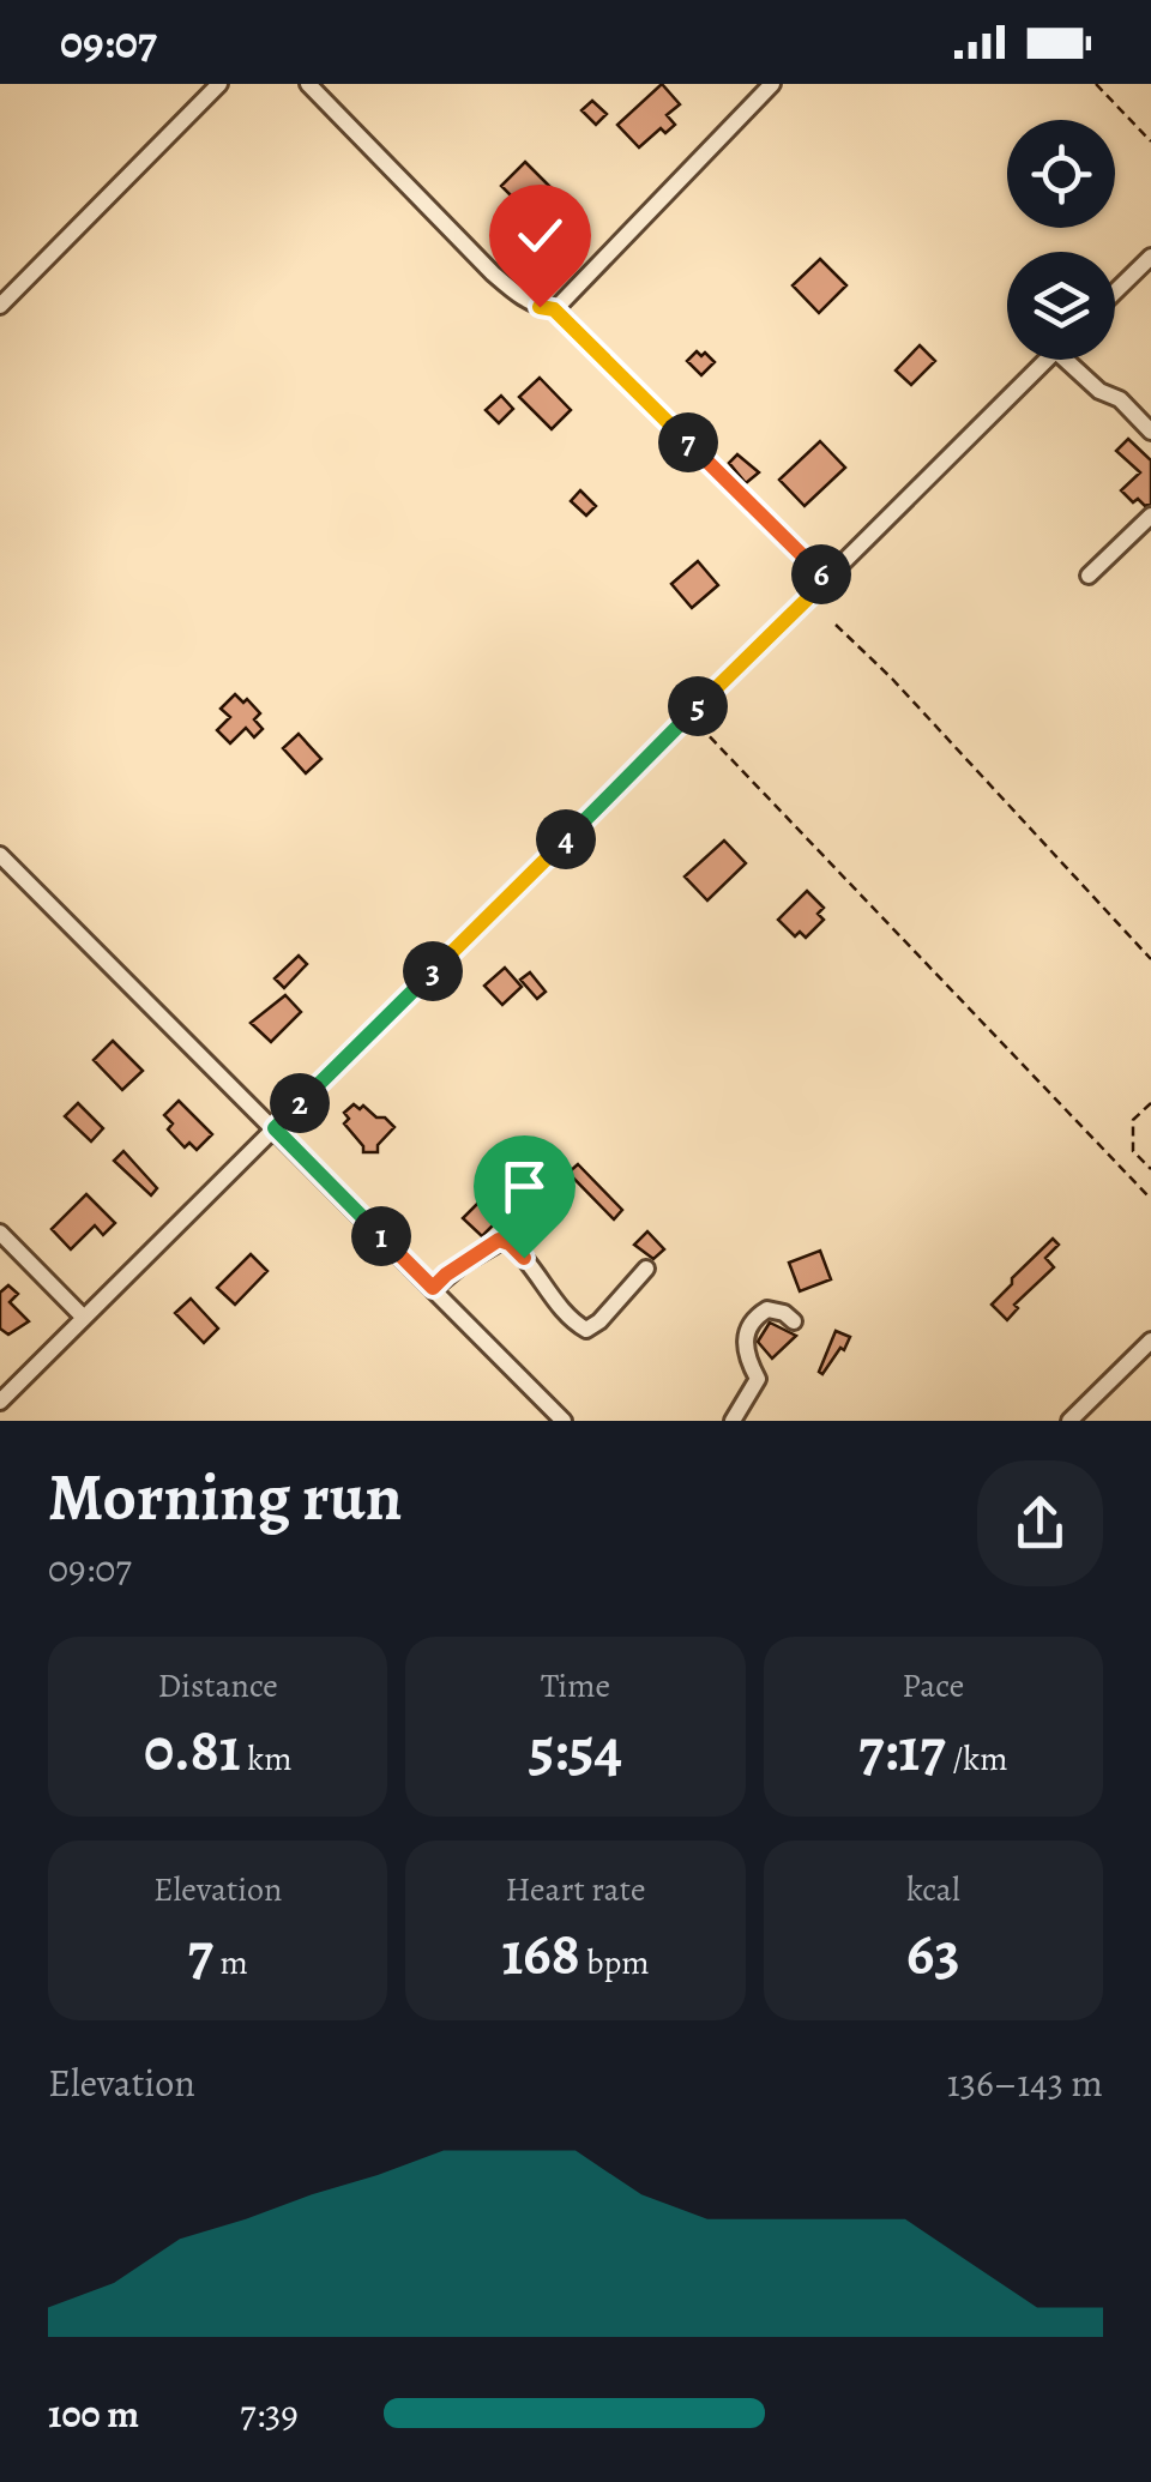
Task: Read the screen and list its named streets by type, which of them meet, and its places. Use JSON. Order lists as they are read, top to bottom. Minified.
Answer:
{"page":{"status":"09:07","pins":["7","6","5","4","3","2","1"],"heading":["Morning run","09:07"],"stats":[["Distance","0.81 km"],["Time","5:54"],["Pace","7:17 /km"],["Elevation","7 m"],["Heart rate","168 bpm"],["kcal","63"]],"chart":["Elevation","136–143 m"],"list":[{"name":"100 m","note":"7:39"}]}}
